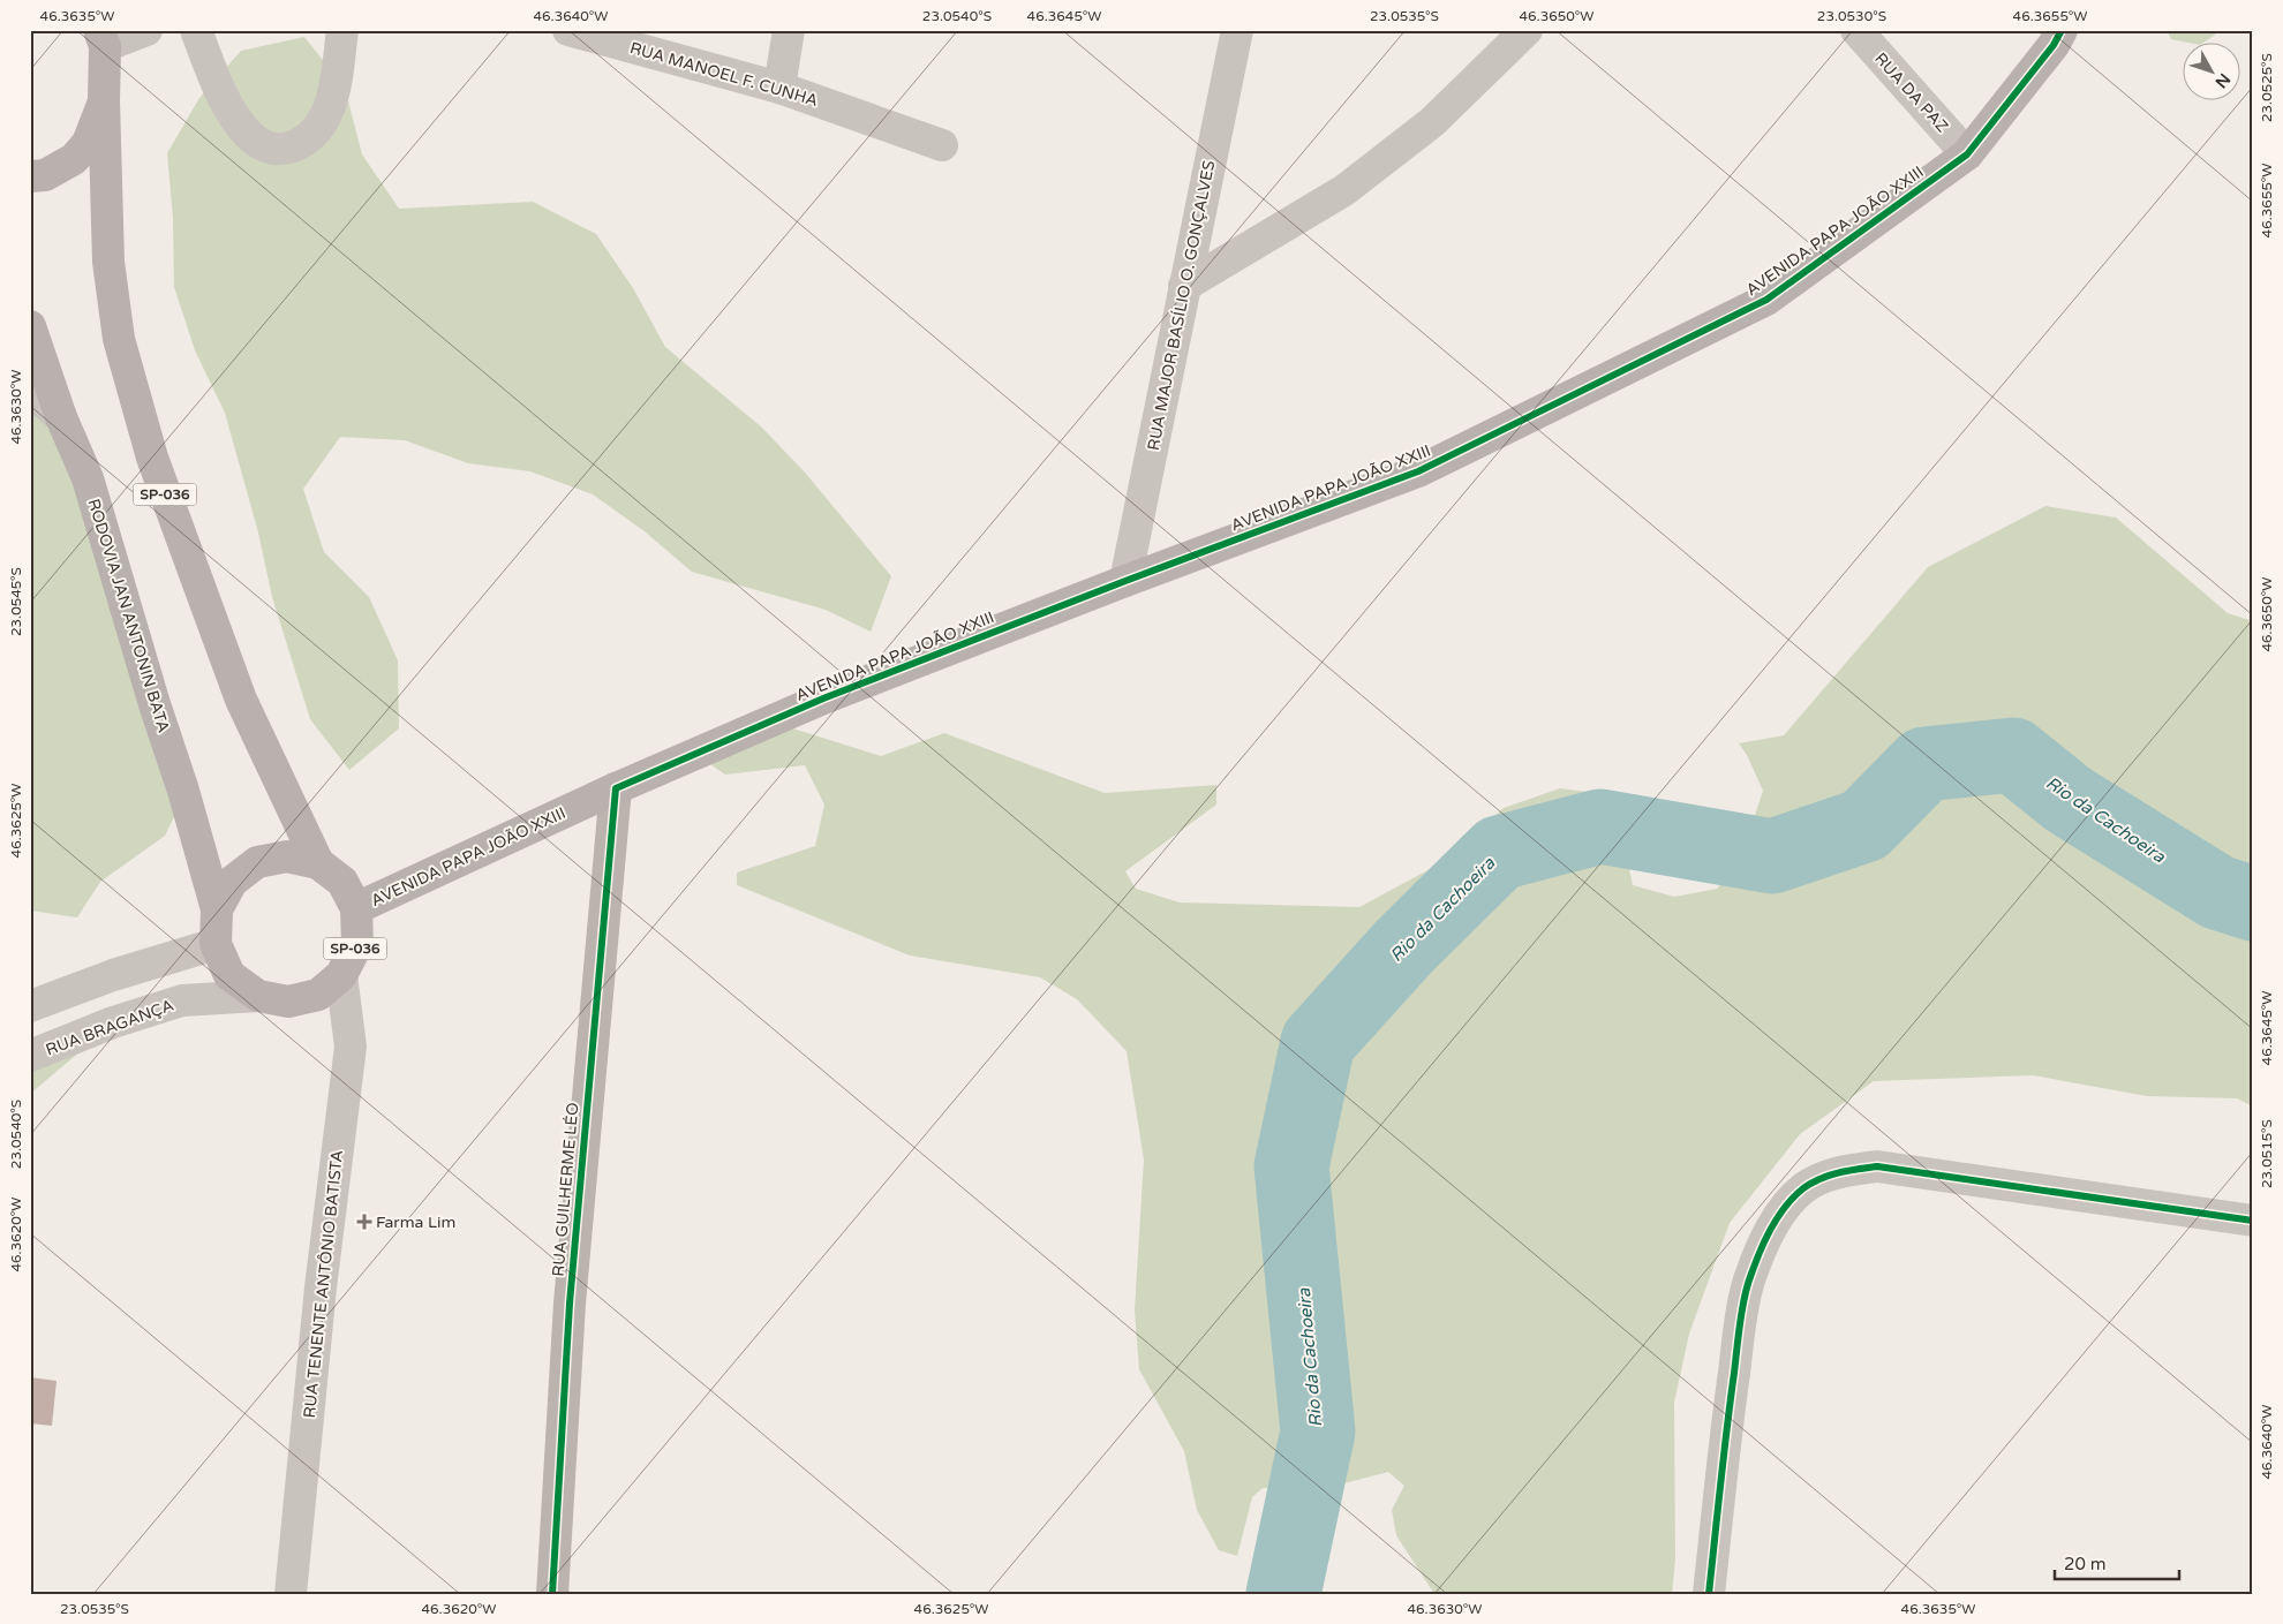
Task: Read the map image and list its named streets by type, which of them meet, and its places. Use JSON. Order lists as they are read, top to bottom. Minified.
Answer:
{"streets":{"main road":["AVENIDA PAPA JOÃO XXIII","SP-036","RODOVIA JAN ANTONIN BATA","RUA GUILHERME LÉO"],"street":["RUA MANOEL F. CUNHA","RUA DA PAZ","RUA MAJOR BASÍLIO O. GONÇALVES","RUA BRAGANÇA","RUA TENENTE ANTÔNIO BATISTA"]},"crossings":[["RUA DA PAZ","AVENIDA PAPA JOÃO XXIII"],["AVENIDA PAPA JOÃO XXIII","RUA MAJOR BASÍLIO O. GONÇALVES"],["AVENIDA PAPA JOÃO XXIII","SP-036"],["AVENIDA PAPA JOÃO XXIII","RODOVIA JAN ANTONIN BATA"],["AVENIDA PAPA JOÃO XXIII","RUA BRAGANÇA"],["AVENIDA PAPA JOÃO XXIII","RUA GUILHERME LÉO"],["AVENIDA PAPA JOÃO XXIII","RUA TENENTE ANTÔNIO BATISTA"],["SP-036","RODOVIA JAN ANTONIN BATA"],["SP-036","RUA BRAGANÇA"],["SP-036","RUA TENENTE ANTÔNIO BATISTA"],["RODOVIA JAN ANTONIN BATA","RUA BRAGANÇA"],["RODOVIA JAN ANTONIN BATA","RUA TENENTE ANTÔNIO BATISTA"],["RUA BRAGANÇA","RUA TENENTE ANTÔNIO BATISTA"]],"water":["Rio da Cachoeira"],"places":{"health":["Farma Lim"]},"scale_bar":"20 m","north":"bottom right","coordinates":["46.3635°W","46.3640°W","23.0540°S","46.3645°W","23.0535°S","46.3650°W","23.0530°S","46.3655°W","23.0525°S","46.3630°W","23.0545°S","46.3625°W","23.0515°S","46.3620°W"]}
